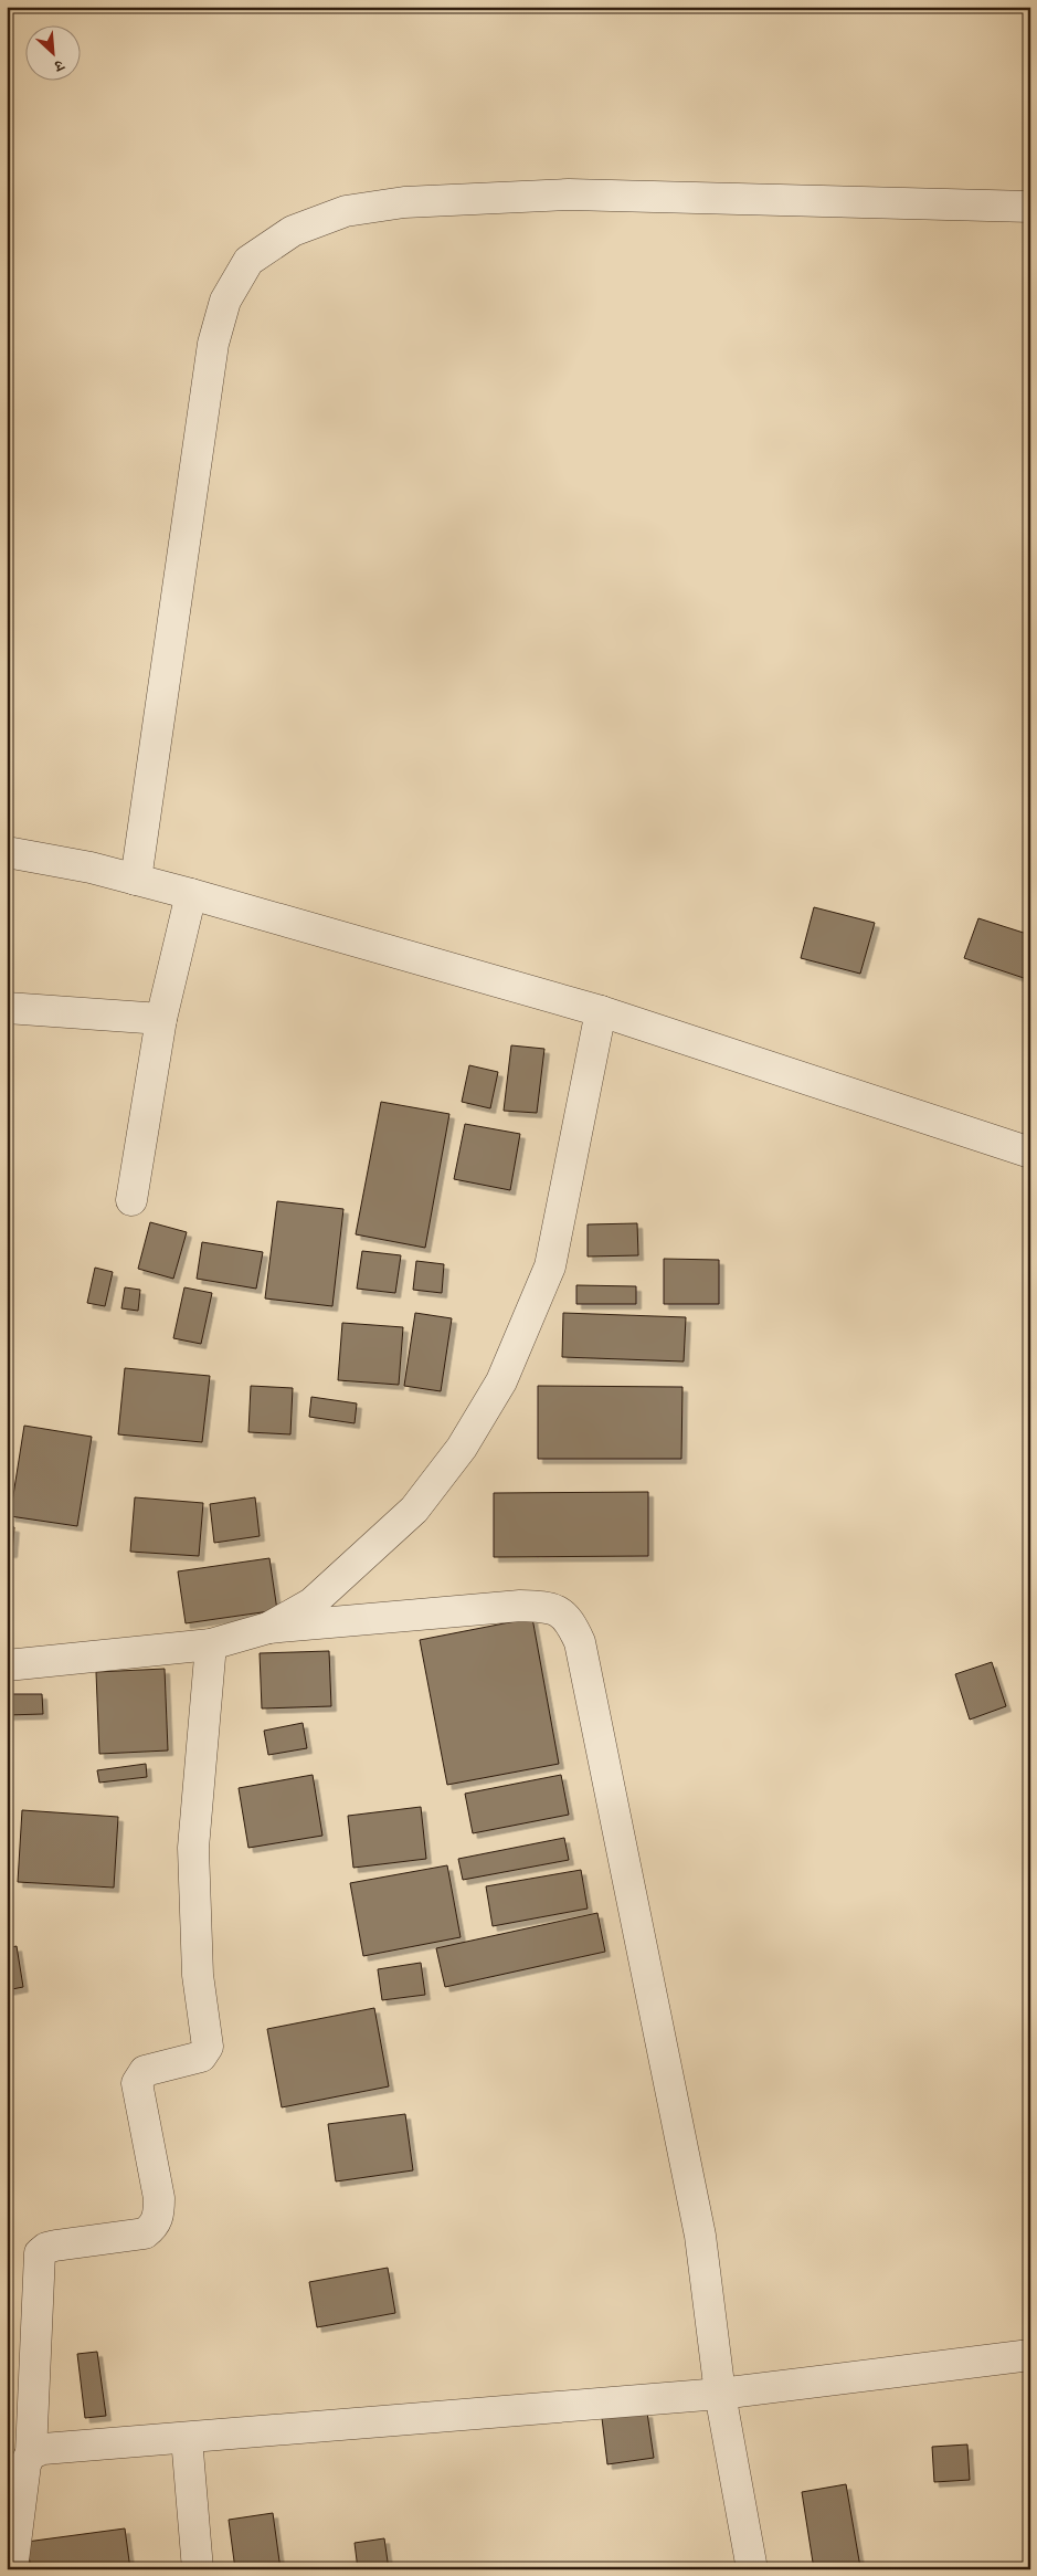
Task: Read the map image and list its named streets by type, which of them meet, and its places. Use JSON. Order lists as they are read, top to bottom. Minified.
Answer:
{"north":"bottom right"}
